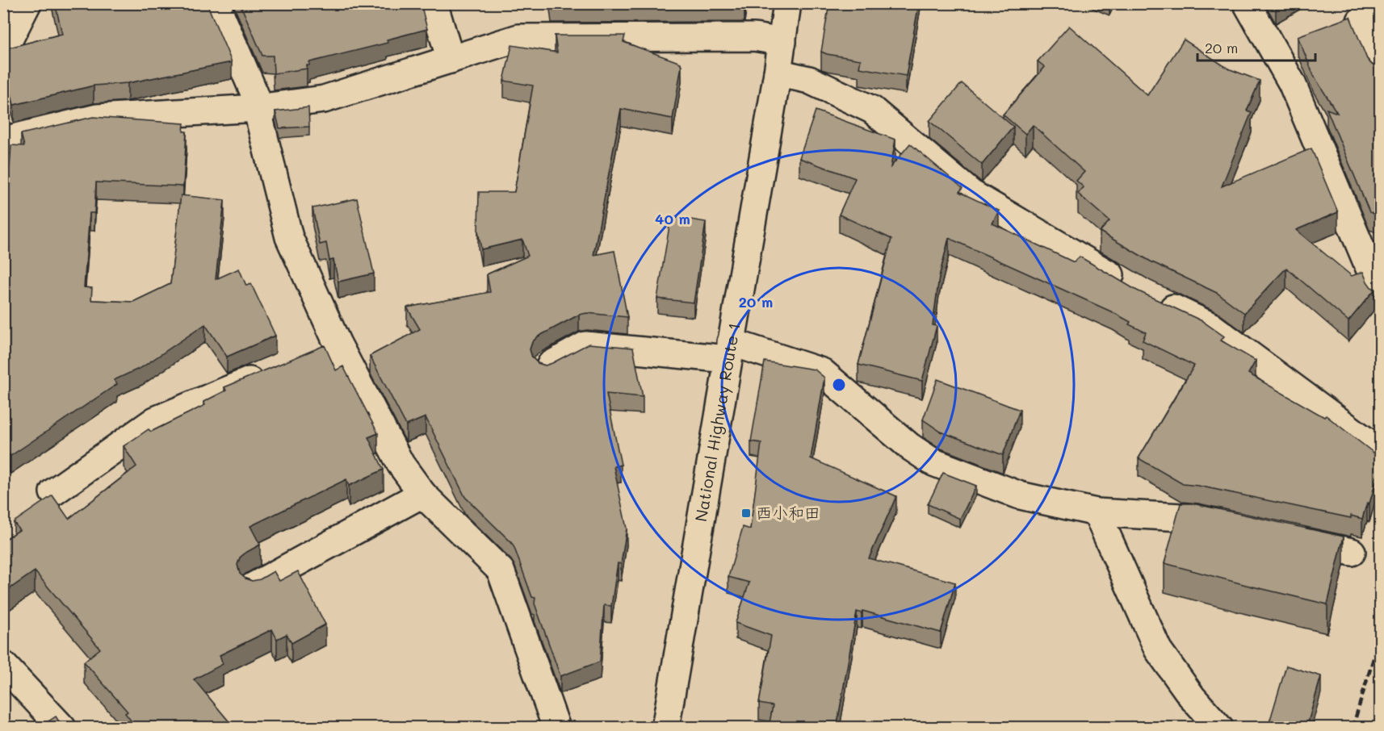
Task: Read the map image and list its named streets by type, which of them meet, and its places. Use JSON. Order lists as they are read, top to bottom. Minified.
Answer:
{"streets":{"main road":["National Highway Route 1"]},"places":{"transit":["西小和田"]},"scale_bar":"20 m","rings":["40 m","20 m"]}
